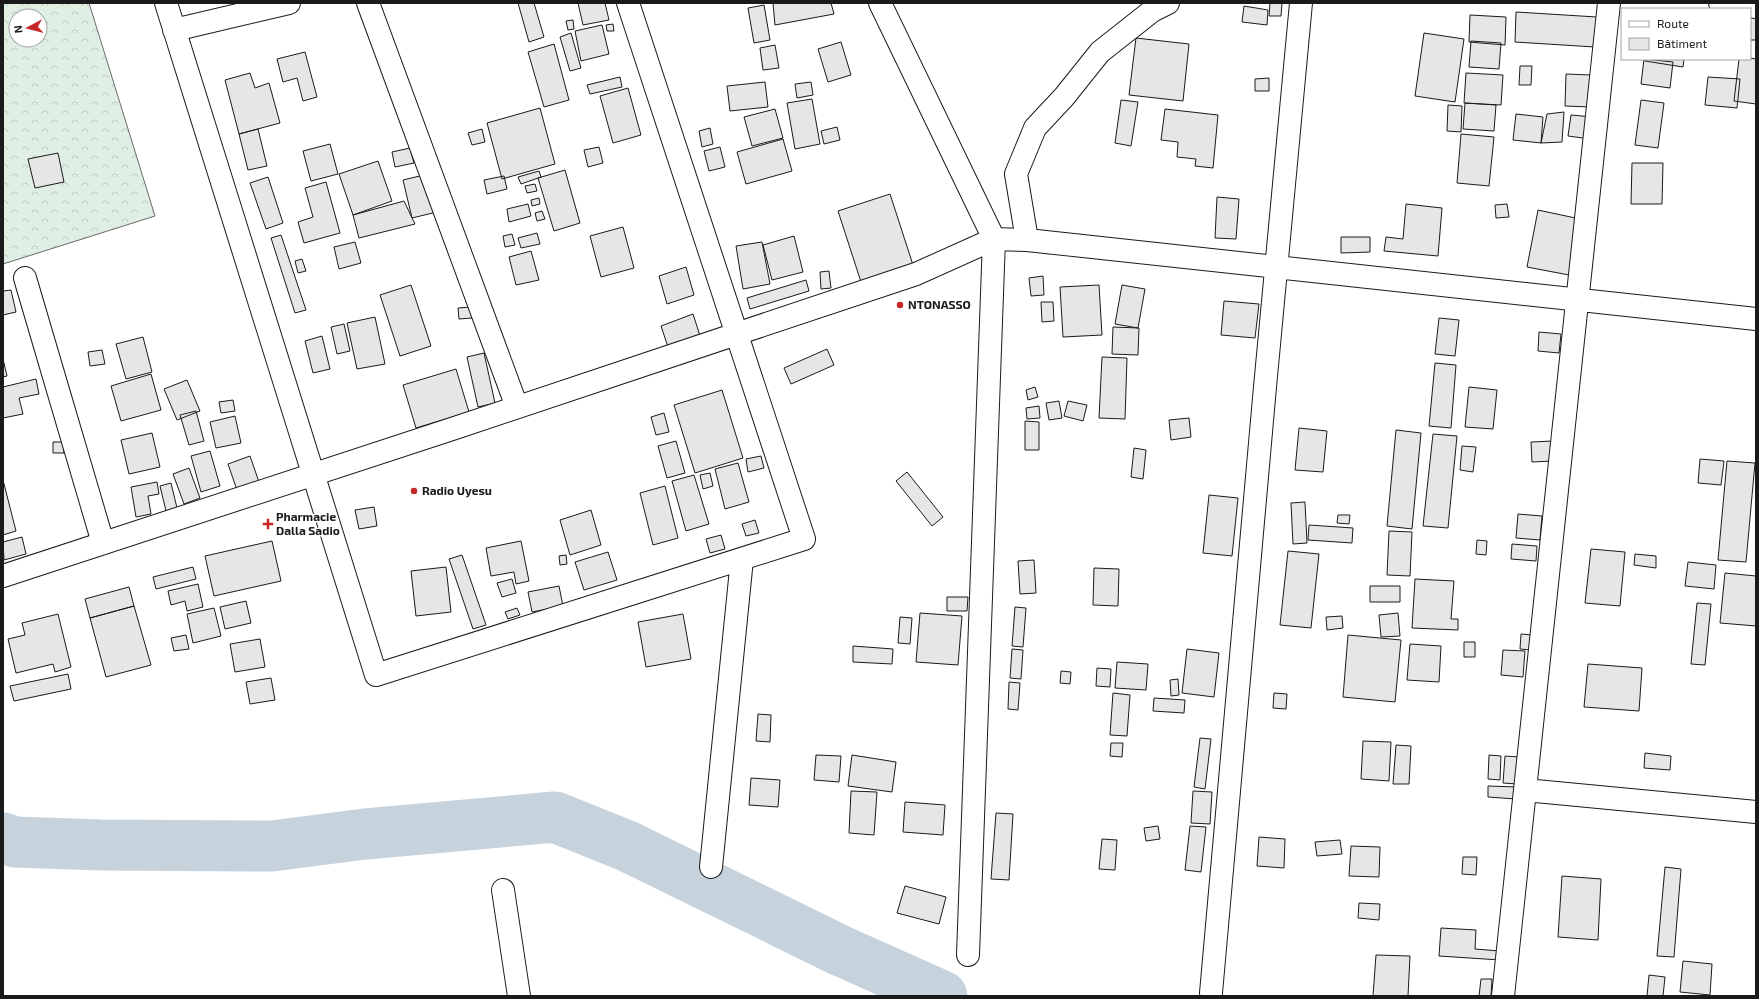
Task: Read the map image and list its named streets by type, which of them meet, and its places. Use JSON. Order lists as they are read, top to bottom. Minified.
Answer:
{"places":{"other":["NTONASSO","Radio Uyesu"],"health":["Pharmacie Dalla Sadio"]},"legend":["Route","Bâtiment"],"north":"left"}
